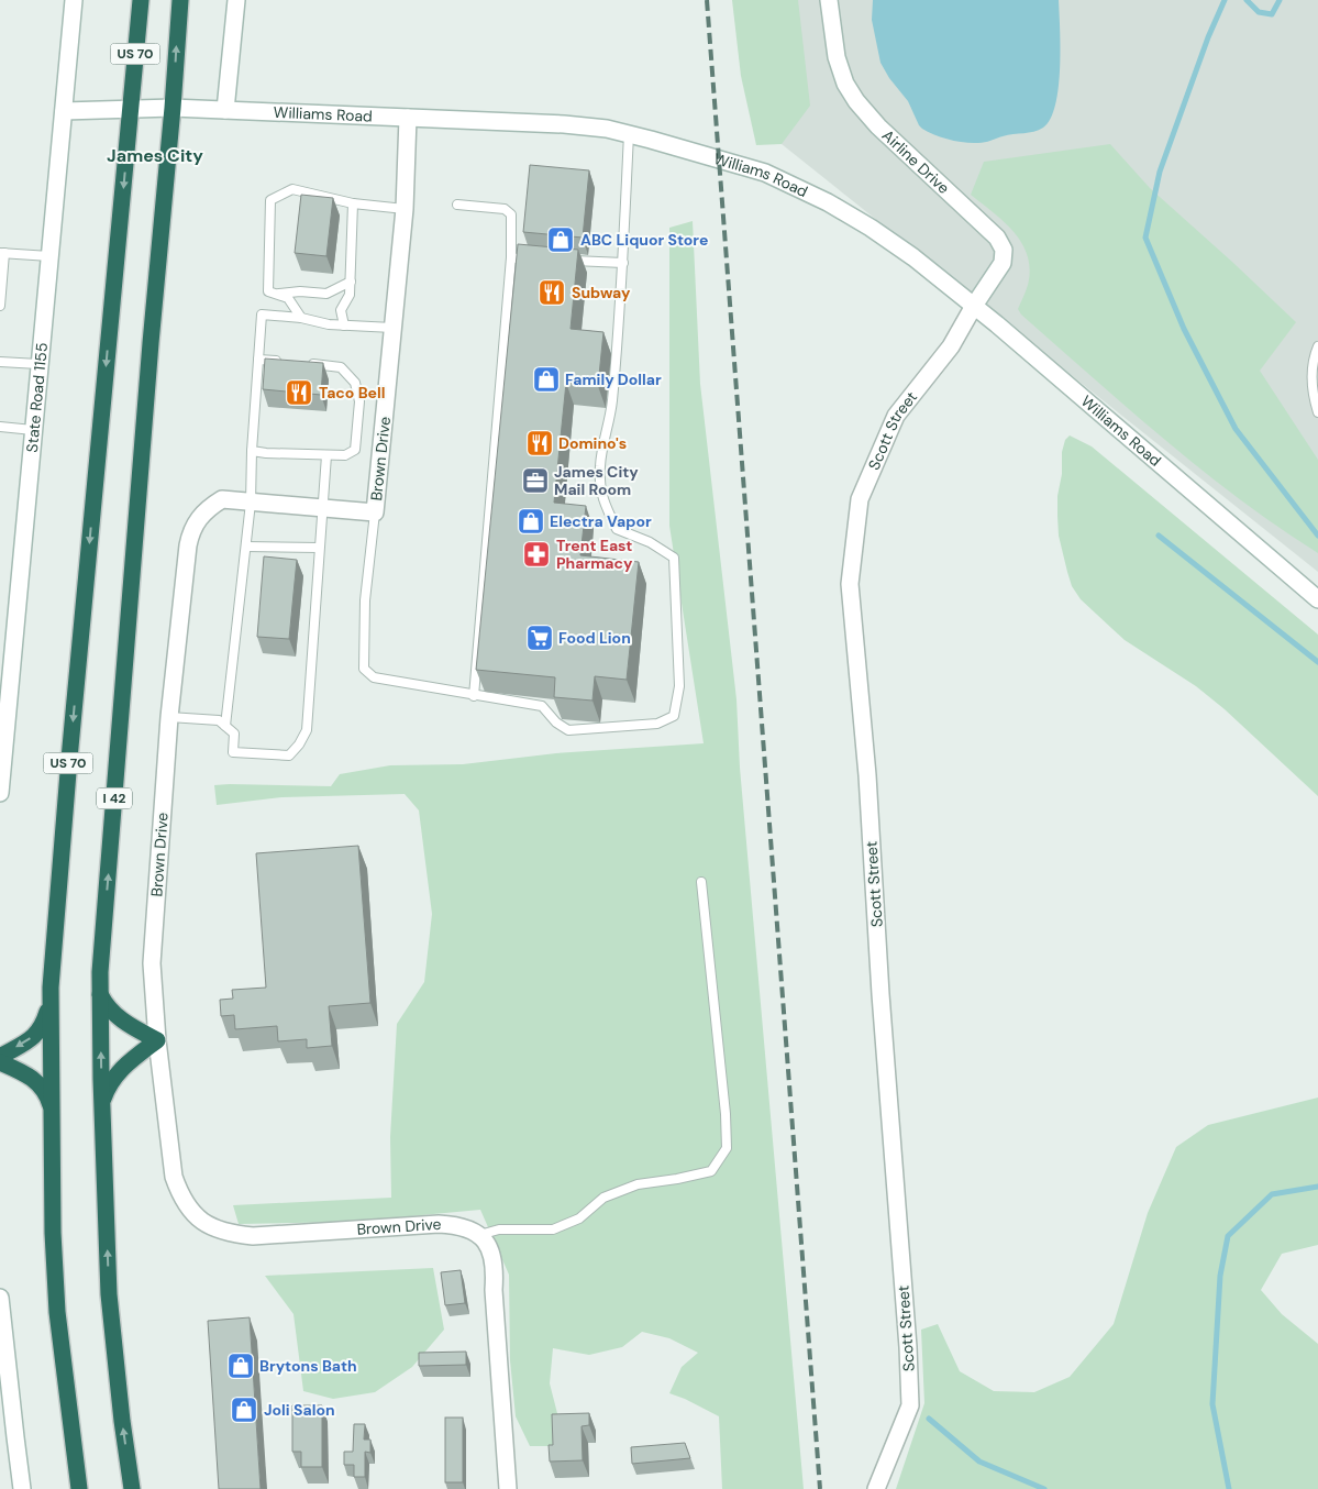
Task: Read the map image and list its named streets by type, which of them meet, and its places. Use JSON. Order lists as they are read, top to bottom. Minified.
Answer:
{"streets":{"highway":["US 70","I 42"],"street":["Williams Road","Airline Drive","State Road 1155","Scott Street","Brown Drive"]},"crossings":[["US 70","Williams Road"],["Williams Road","Airline Drive"],["Williams Road","State Road 1155"],["Williams Road","Scott Street"],["Williams Road","Brown Drive"],["Williams Road","I 42"],["Airline Drive","Scott Street"]],"districts":["James City"],"places":{"shop":["ABC Liquor Store","Family Dollar","Electra Vapor","Brytons Bath","Joli Salon"],"restaurant":["Subway","Taco Bell","Domino's"],"office":["James City Mail Room"],"pharmacy":["Trent East Pharmacy"],"supermarket":["Food Lion"]}}
